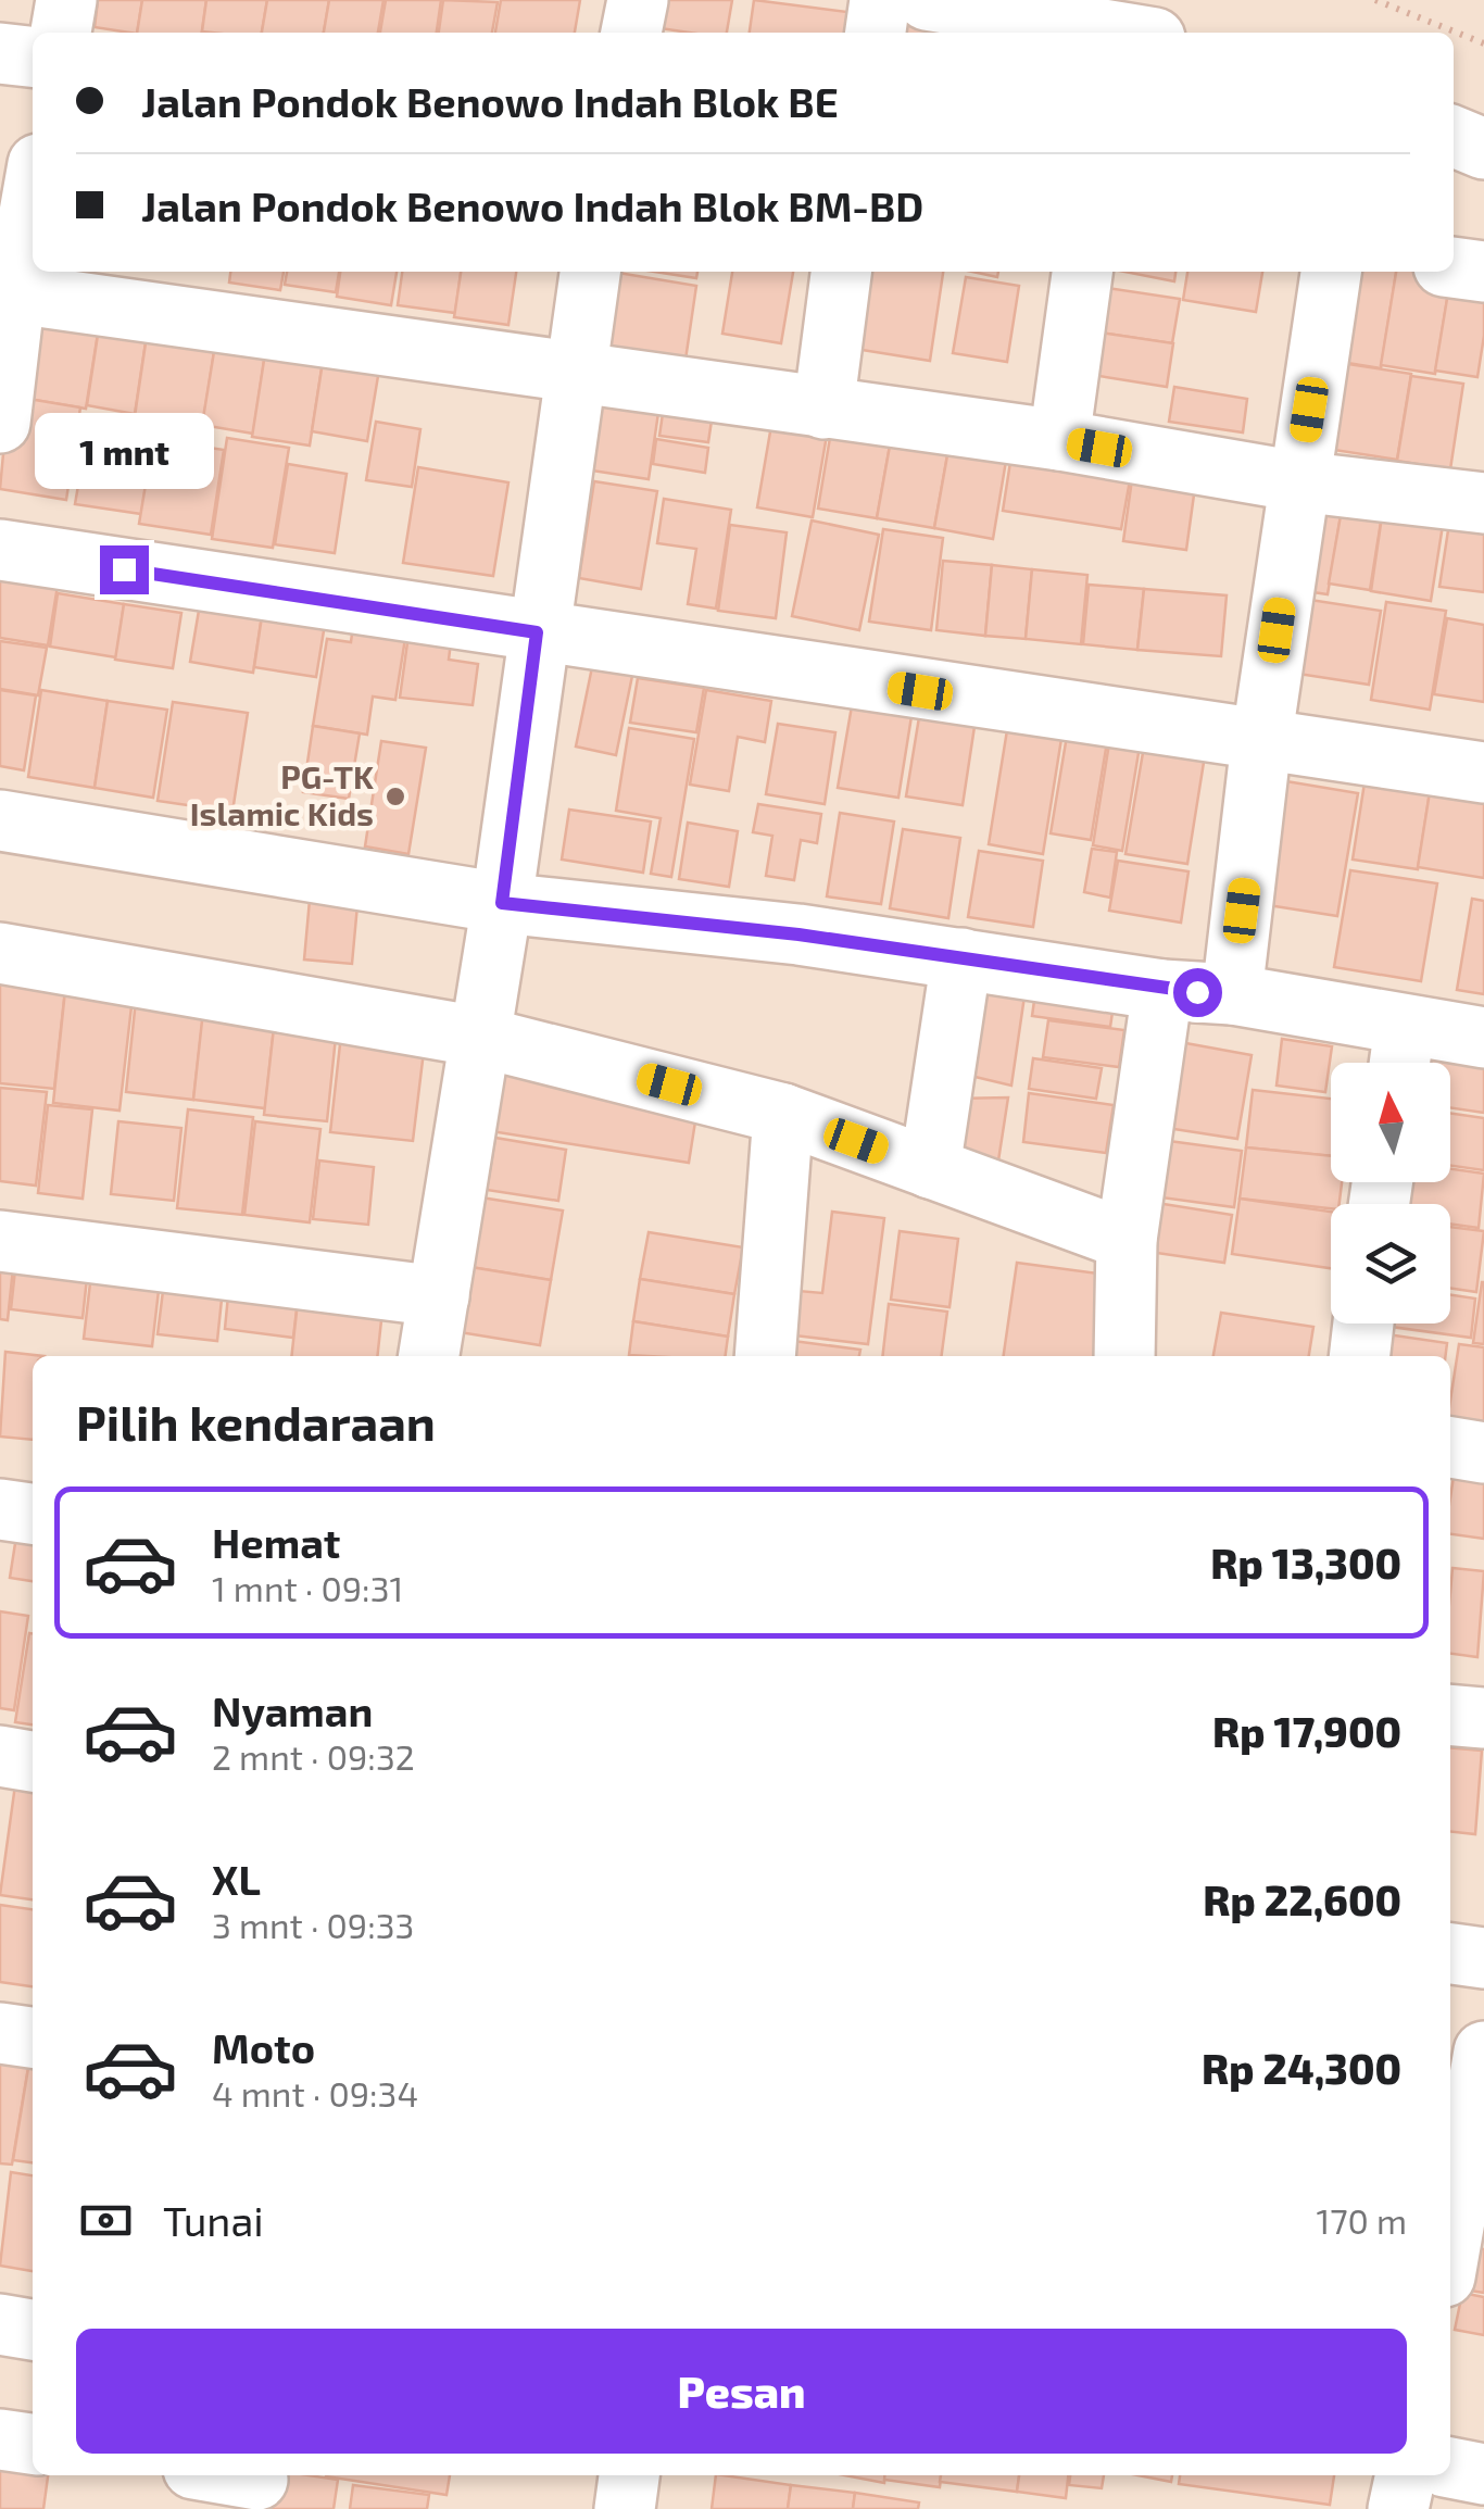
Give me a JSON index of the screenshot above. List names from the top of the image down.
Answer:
{
  "places": ["PG-TK Islamic Kids"],
  "north": "top",
  "page": {
    "banner": ["Jalan Pondok Benowo Indah Blok BE", "Jalan Pondok Benowo Indah Blok BM-BD"],
    "bubble": "1 mnt",
    "heading": "Pilih kendaraan",
    "list": [
      {
        "name": "Hemat",
        "note": "1 mnt · 09:31",
        "value": "Rp 13,300"
      },
      {
        "name": "Nyaman",
        "note": "2 mnt · 09:32",
        "value": "Rp 17,900"
      },
      {
        "name": "XL",
        "note": "3 mnt · 09:33",
        "value": "Rp 22,600"
      },
      {
        "name": "Moto",
        "note": "4 mnt · 09:34",
        "value": "Rp 24,300"
      }
    ],
    "pay": ["Tunai", "170 m"],
    "buttons": "Pesan"
  }
}
